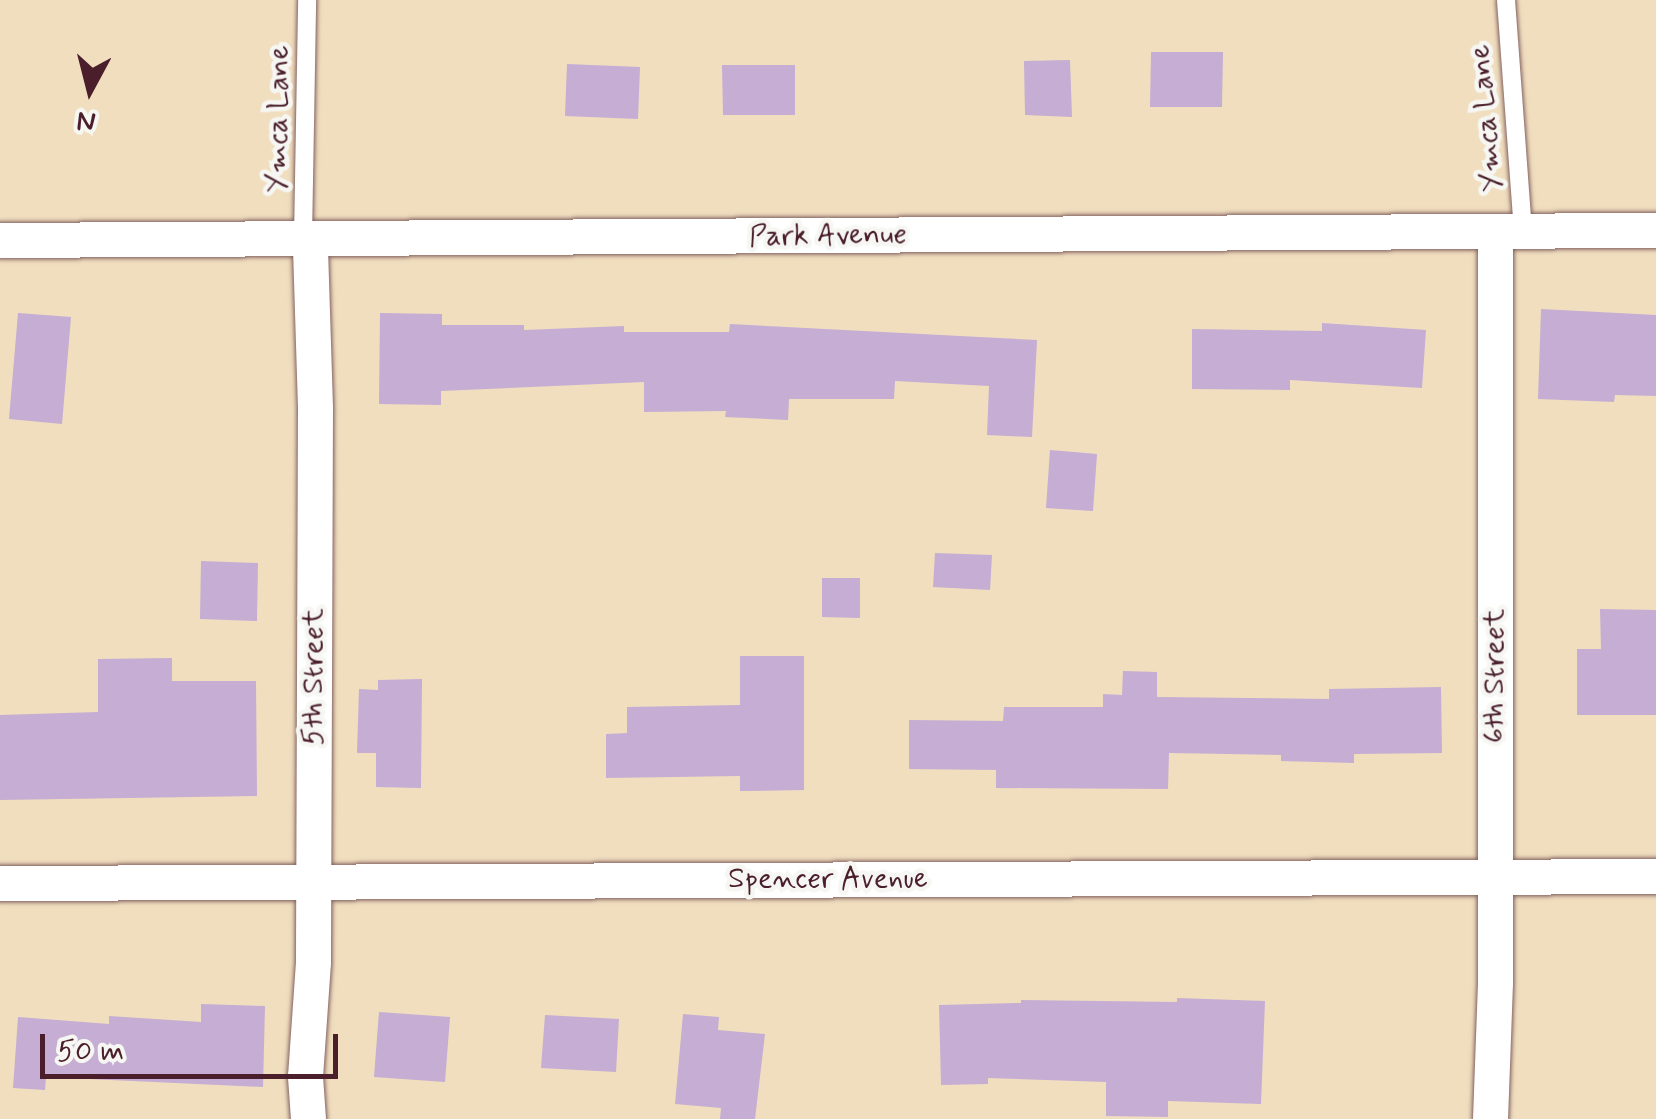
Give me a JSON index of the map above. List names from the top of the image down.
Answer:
{
  "streets": {
    "street": [
      "Park Avenue",
      "6th Street",
      "5th Street",
      "Spencer Avenue"
    ],
    "lane": ["Ymca Lane"]
  },
  "crossings": [
    ["Ymca Lane", "Park Avenue"],
    ["Ymca Lane", "6th Street"],
    ["Ymca Lane", "5th Street"],
    ["Park Avenue", "6th Street"],
    ["Park Avenue", "5th Street"],
    ["6th Street", "Spencer Avenue"],
    ["5th Street", "Spencer Avenue"]
  ],
  "scale_bar": "50 m",
  "north": "bottom"
}
